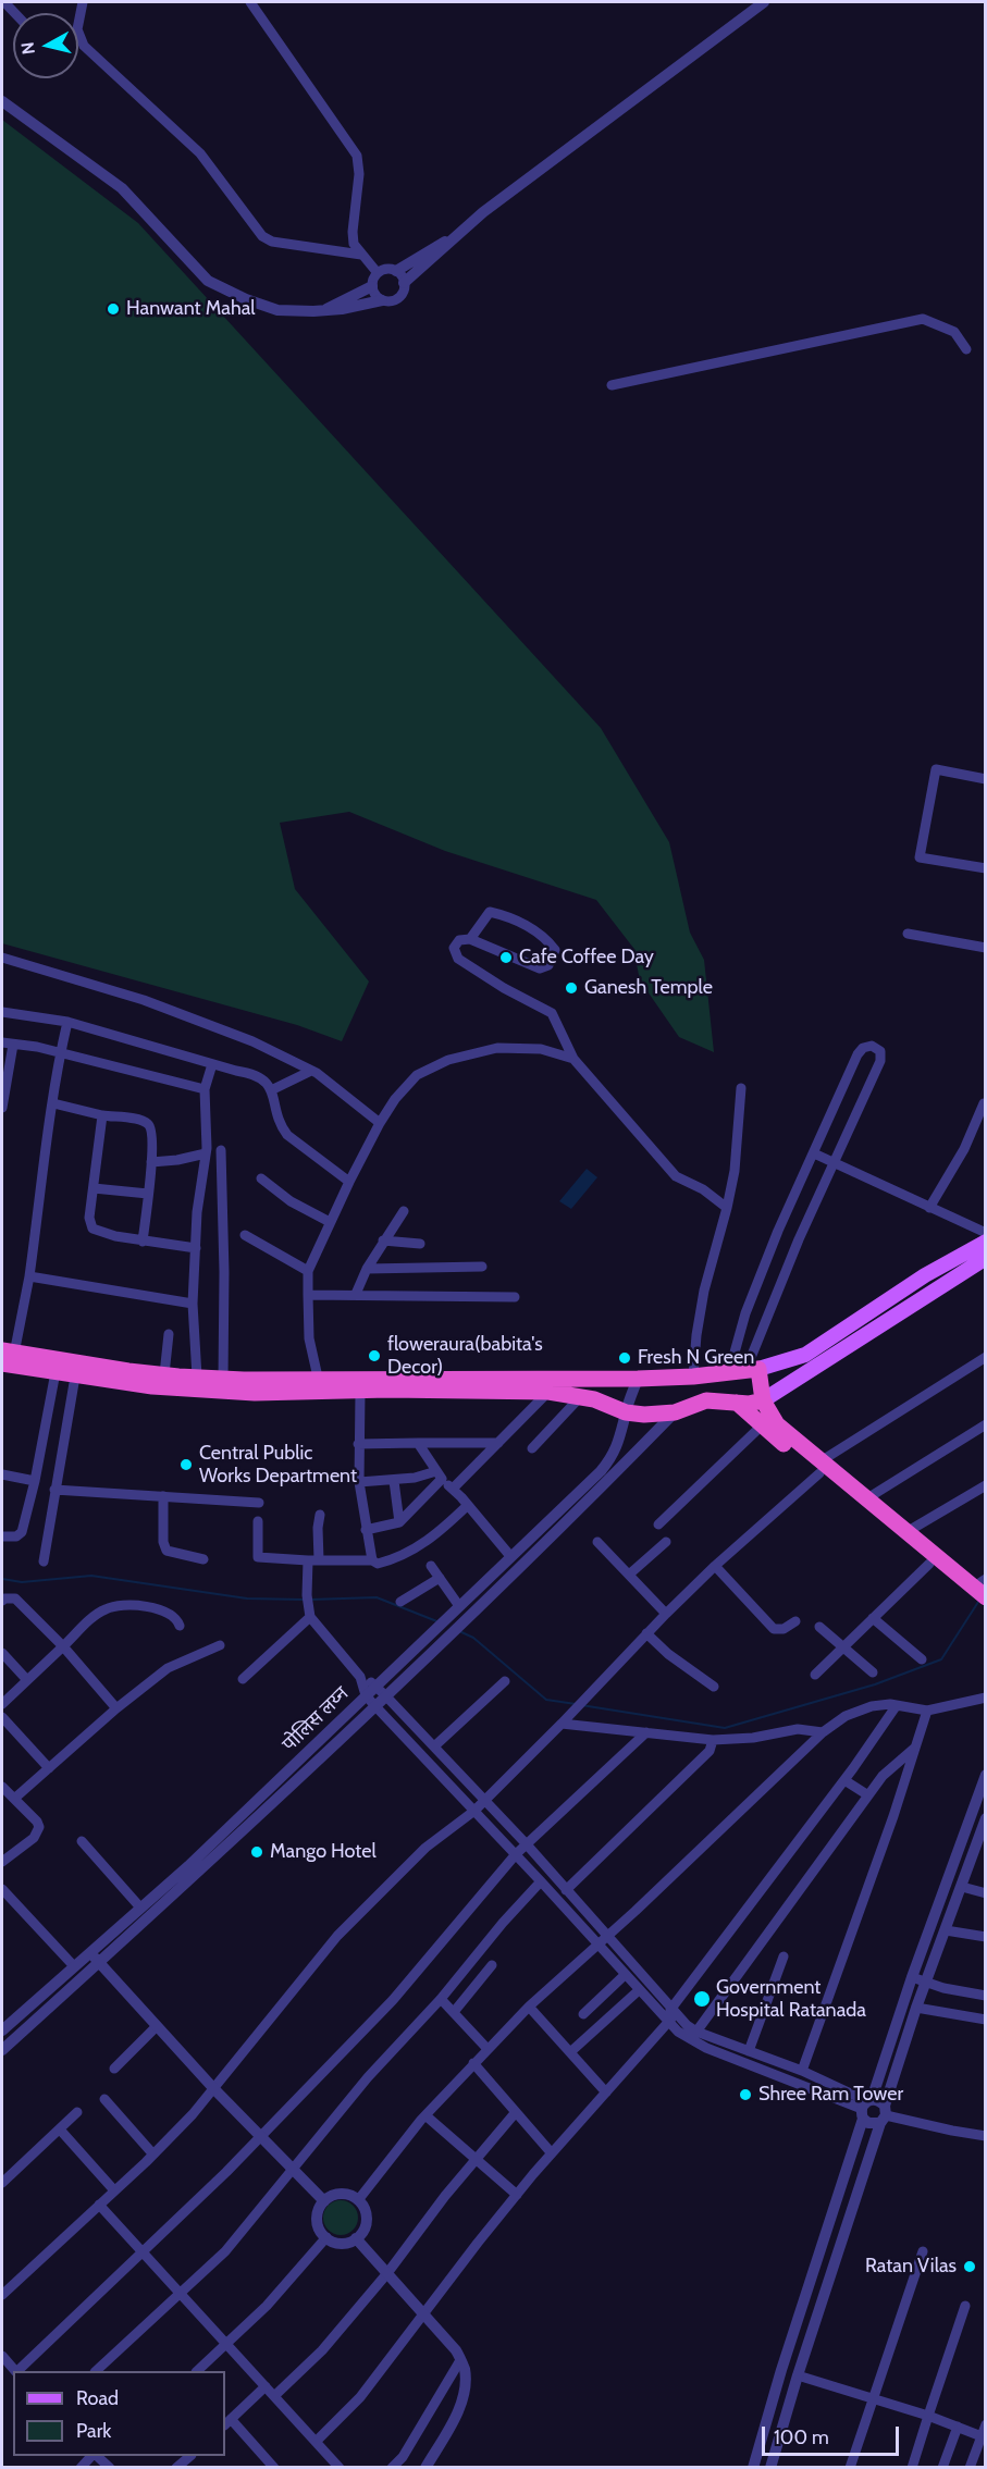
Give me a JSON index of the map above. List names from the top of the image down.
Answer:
{
  "streets": {
    "street": ["पोलिस लय्न"]
  },
  "places": [
    "Hanwant Mahal",
    "Cafe Coffee Day",
    "Ganesh Temple",
    "floweraura(babita's Decor)",
    "Fresh N Green",
    "Central Public Works Department",
    "Mango Hotel",
    "Government Hospital Ratanada",
    "Shree Ram Tower",
    "Ratan Vilas"
  ],
  "legend": ["Road", "Park"],
  "scale_bar": "100 m",
  "north": "left"
}
